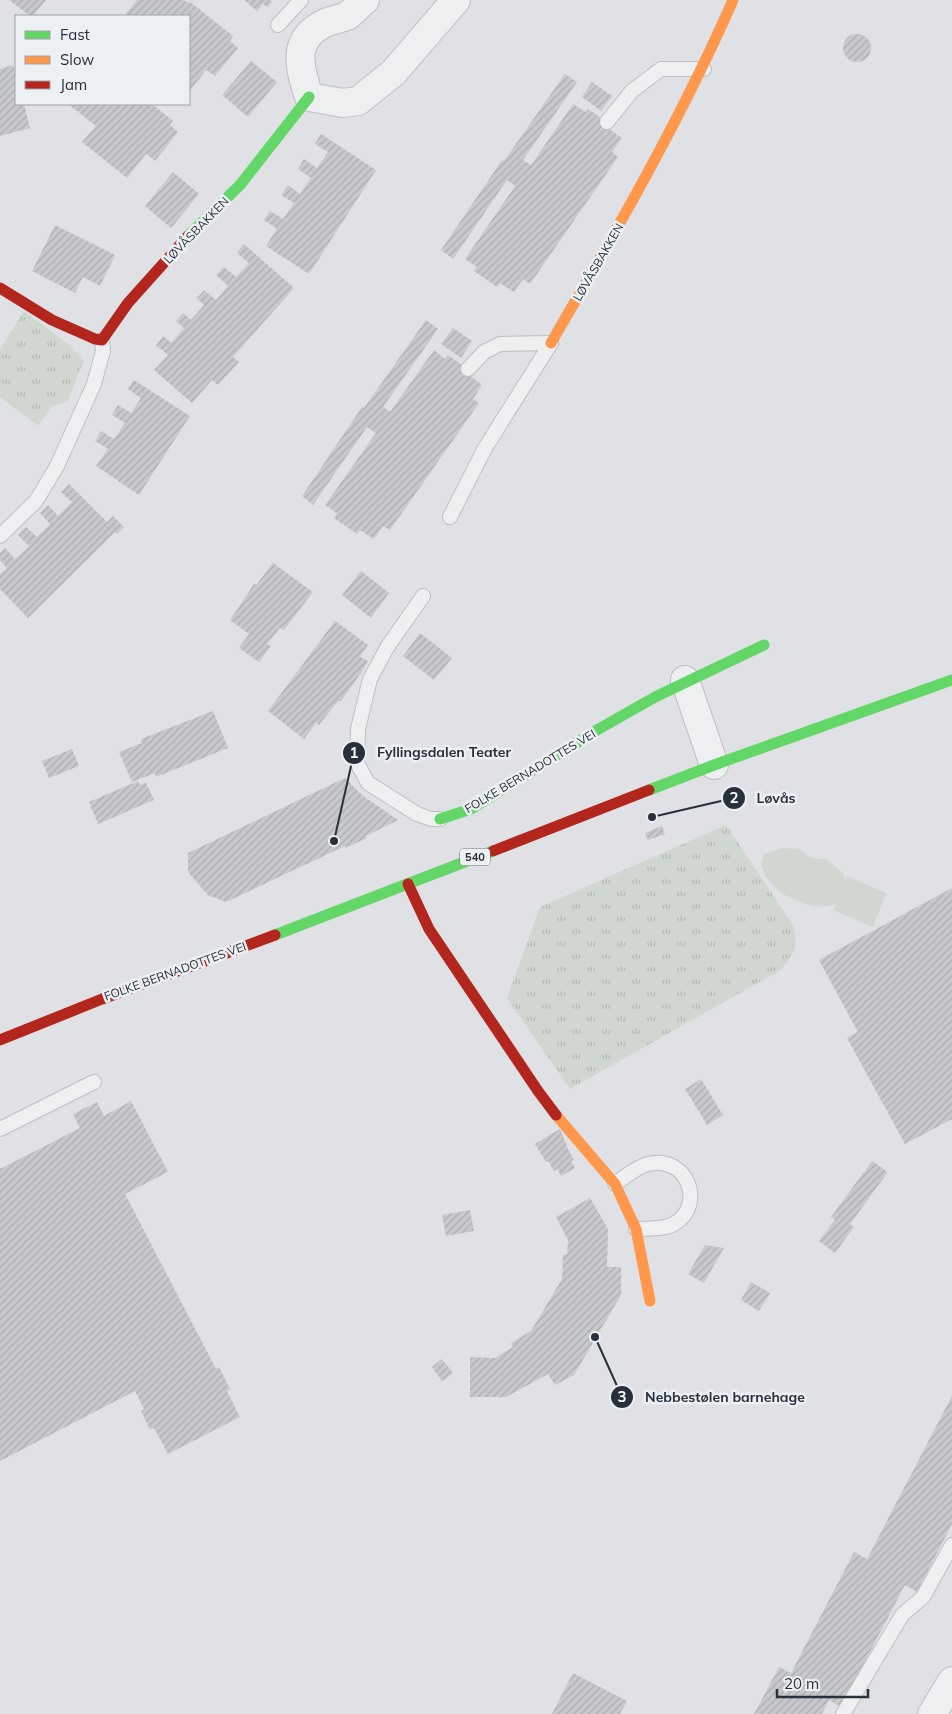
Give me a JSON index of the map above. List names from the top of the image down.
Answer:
{
  "streets": {
    "street": ["LØVÅSBAKKEN", "FOLKE BERNADOTTES VEI", "540"]
  },
  "places": ["Løvås", "Fyllingsdalen Teater", "Nebbestølen barnehage"],
  "legend": ["Fast", "Slow", "Jam"],
  "scale_bar": "20 m"
}
